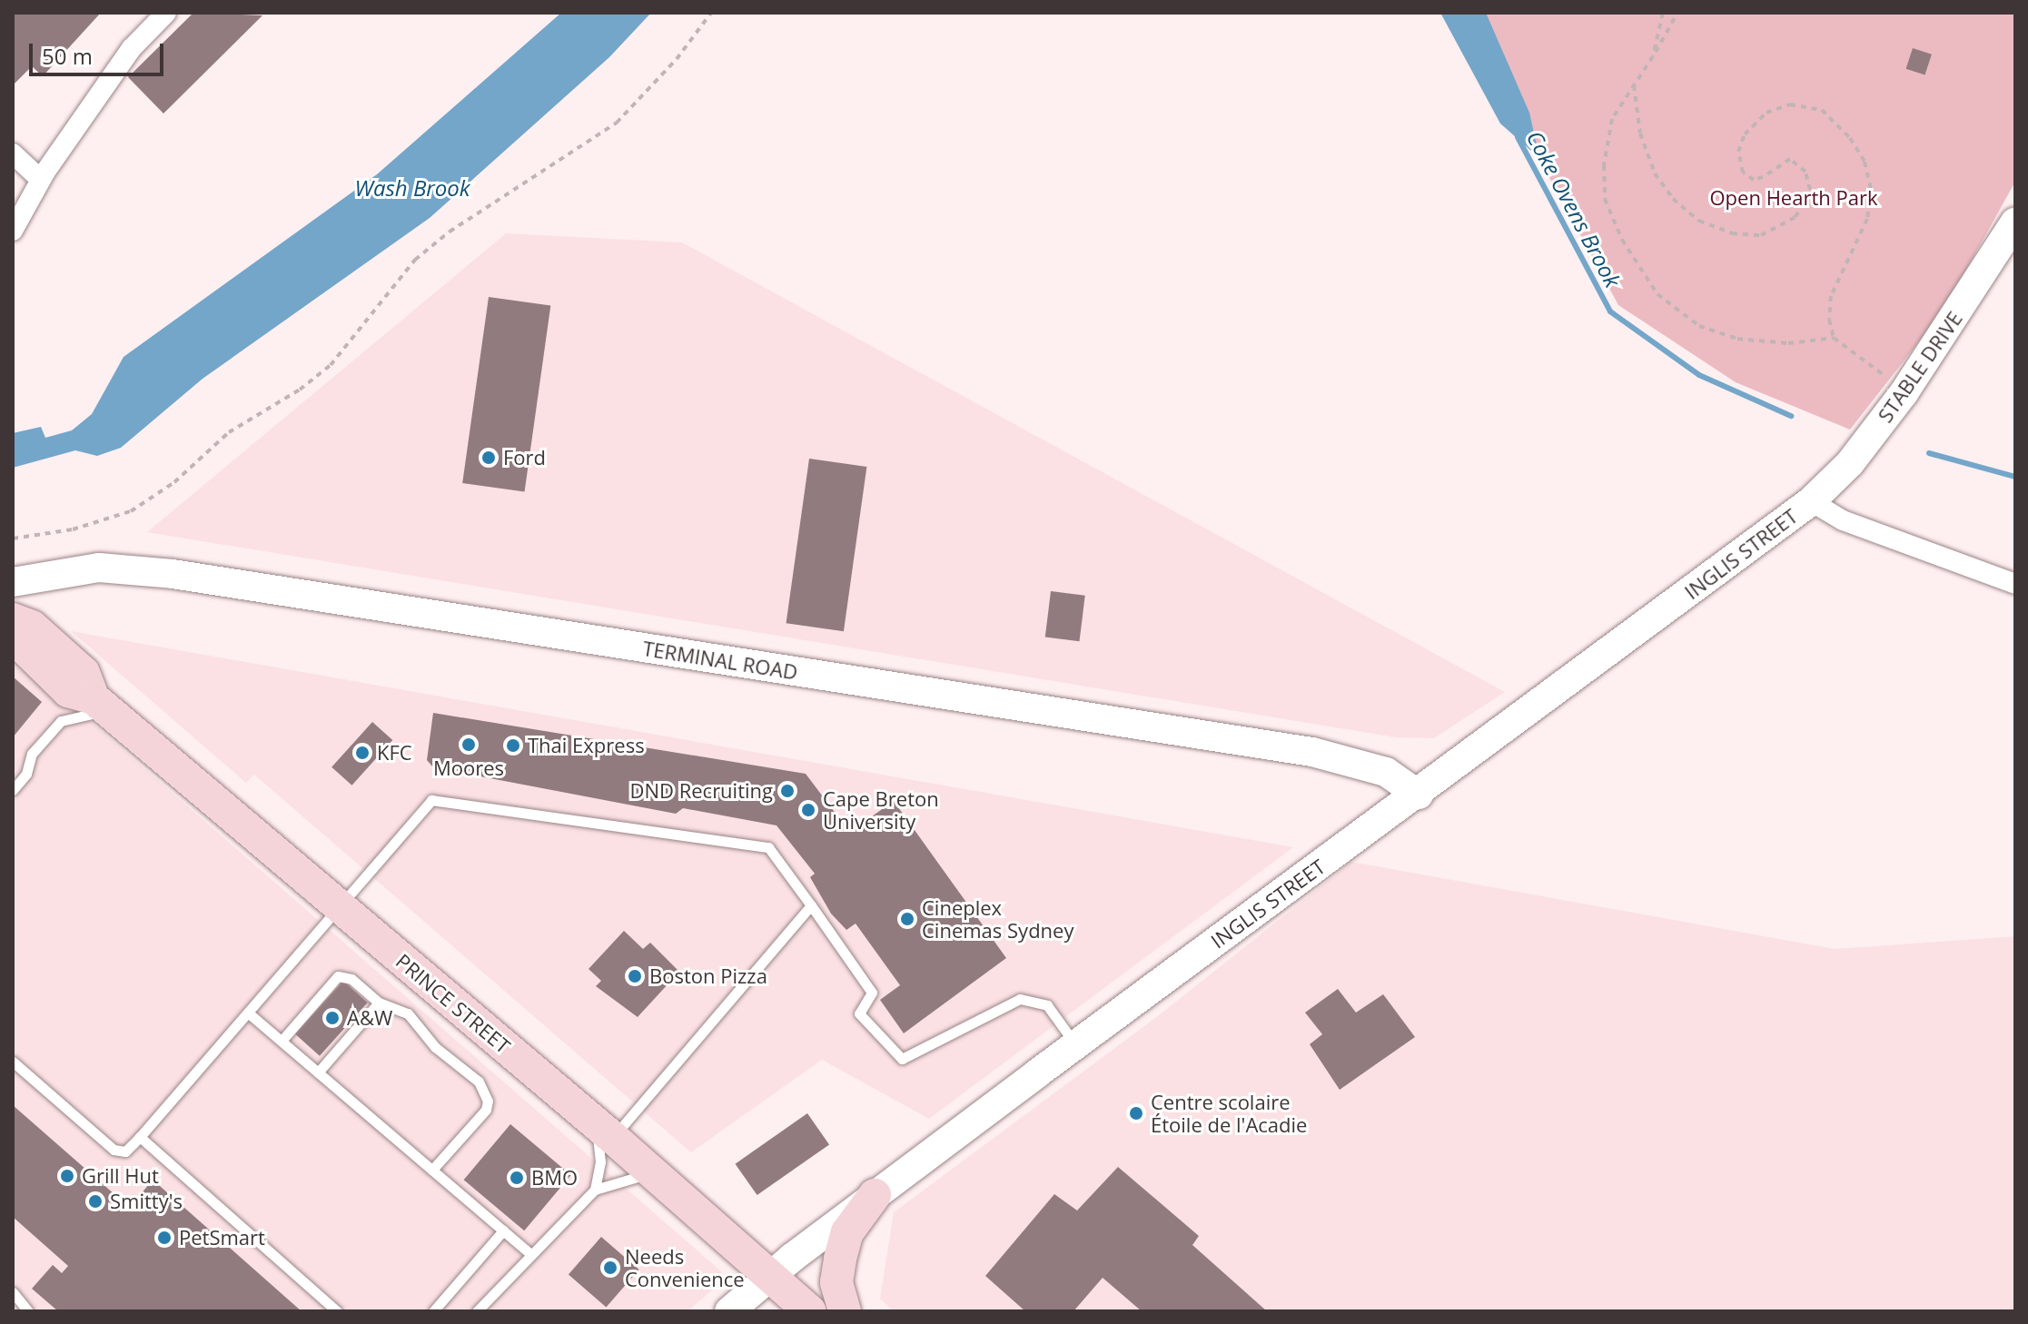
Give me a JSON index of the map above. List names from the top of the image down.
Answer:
{
  "streets": {
    "main road": ["PRINCE STREET"],
    "street": ["STABLE DRIVE", "INGLIS STREET", "TERMINAL ROAD"]
  },
  "crossings": [
    ["STABLE DRIVE", "INGLIS STREET"],
    ["INGLIS STREET", "TERMINAL ROAD"],
    ["INGLIS STREET", "PRINCE STREET"]
  ],
  "water": ["Wash Brook", "Coke Ovens Brook"],
  "parks": ["Open Hearth Park"],
  "places": [
    "Ford",
    "Moores",
    "Thai Express",
    "KFC",
    "DND Recruiting",
    "Cape Breton University",
    "Cineplex Cinemas Sydney",
    "Boston Pizza",
    "A&W",
    "Centre scolaire Étoile de l'Acadie",
    "Grill Hut",
    "BMO",
    "Smitty's",
    "PetSmart",
    "Needs Convenience"
  ],
  "scale_bar": "50 m"
}
